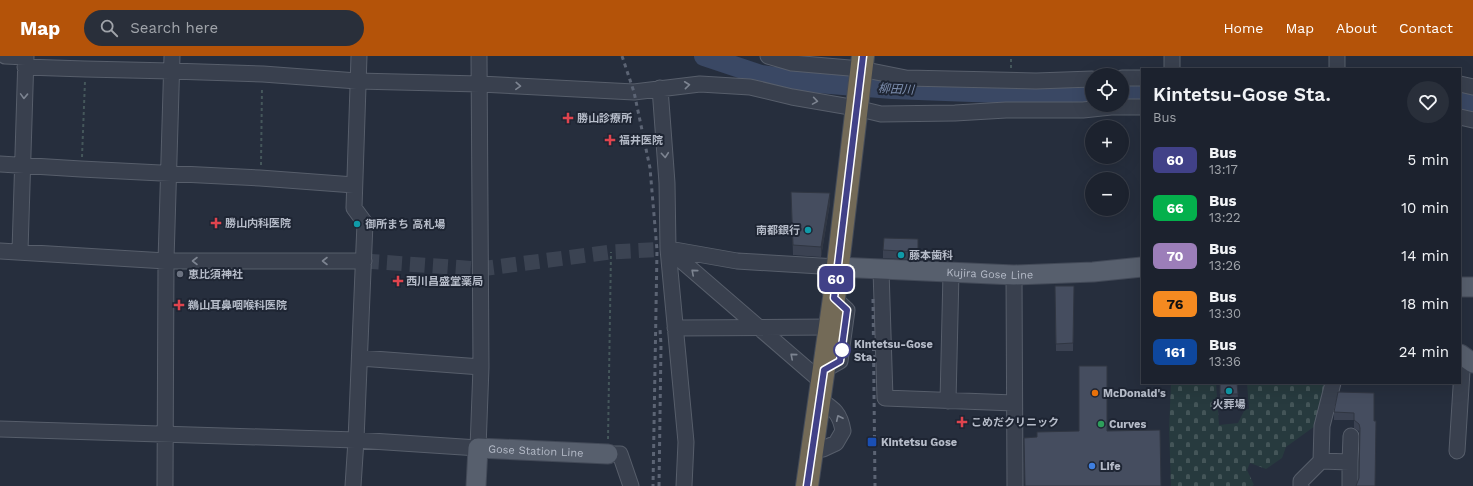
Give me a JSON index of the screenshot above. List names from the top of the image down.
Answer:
{
  "streets": {
    "main road": ["Kujira Gose Line", "Gose Station Line"]
  },
  "water": ["柳田川"],
  "places": {
    "health": [
      "勝山診療所",
      "福井医院",
      "勝山内科医院",
      "西川昌盛堂薬局",
      "鵜山耳鼻咽喉科医院",
      "こめだクリニック"
    ],
    "other": [
      "御所まち 高札場",
      "南都銀行",
      "藤本歯科",
      "恵比須神社",
      "Kintetsu-Gose Sta.",
      "火葬場",
      "McDonald's",
      "Curves",
      "Life"
    ],
    "transit": ["Kintetsu Gose"]
  },
  "lines": ["bus line 60"],
  "page": {
    "header": "Map",
    "search": "Search here",
    "nav": [
      "Home",
      "Map",
      "About",
      "Contact"
    ],
    "on_map": "60",
    "map_buttons": ["+", "−"],
    "heading": ["Kintetsu-Gose Sta.", "Bus"],
    "list": [
      {
        "mark": "60",
        "name": "Bus",
        "note": "13:17",
        "value": "5 min"
      },
      {
        "mark": "66",
        "name": "Bus",
        "note": "13:22",
        "value": "10 min"
      },
      {
        "mark": "70",
        "name": "Bus",
        "note": "13:26",
        "value": "14 min"
      },
      {
        "mark": "76",
        "name": "Bus",
        "note": "13:30",
        "value": "18 min"
      },
      {
        "mark": "161",
        "name": "Bus",
        "note": "13:36",
        "value": "24 min"
      }
    ]
  }
}
